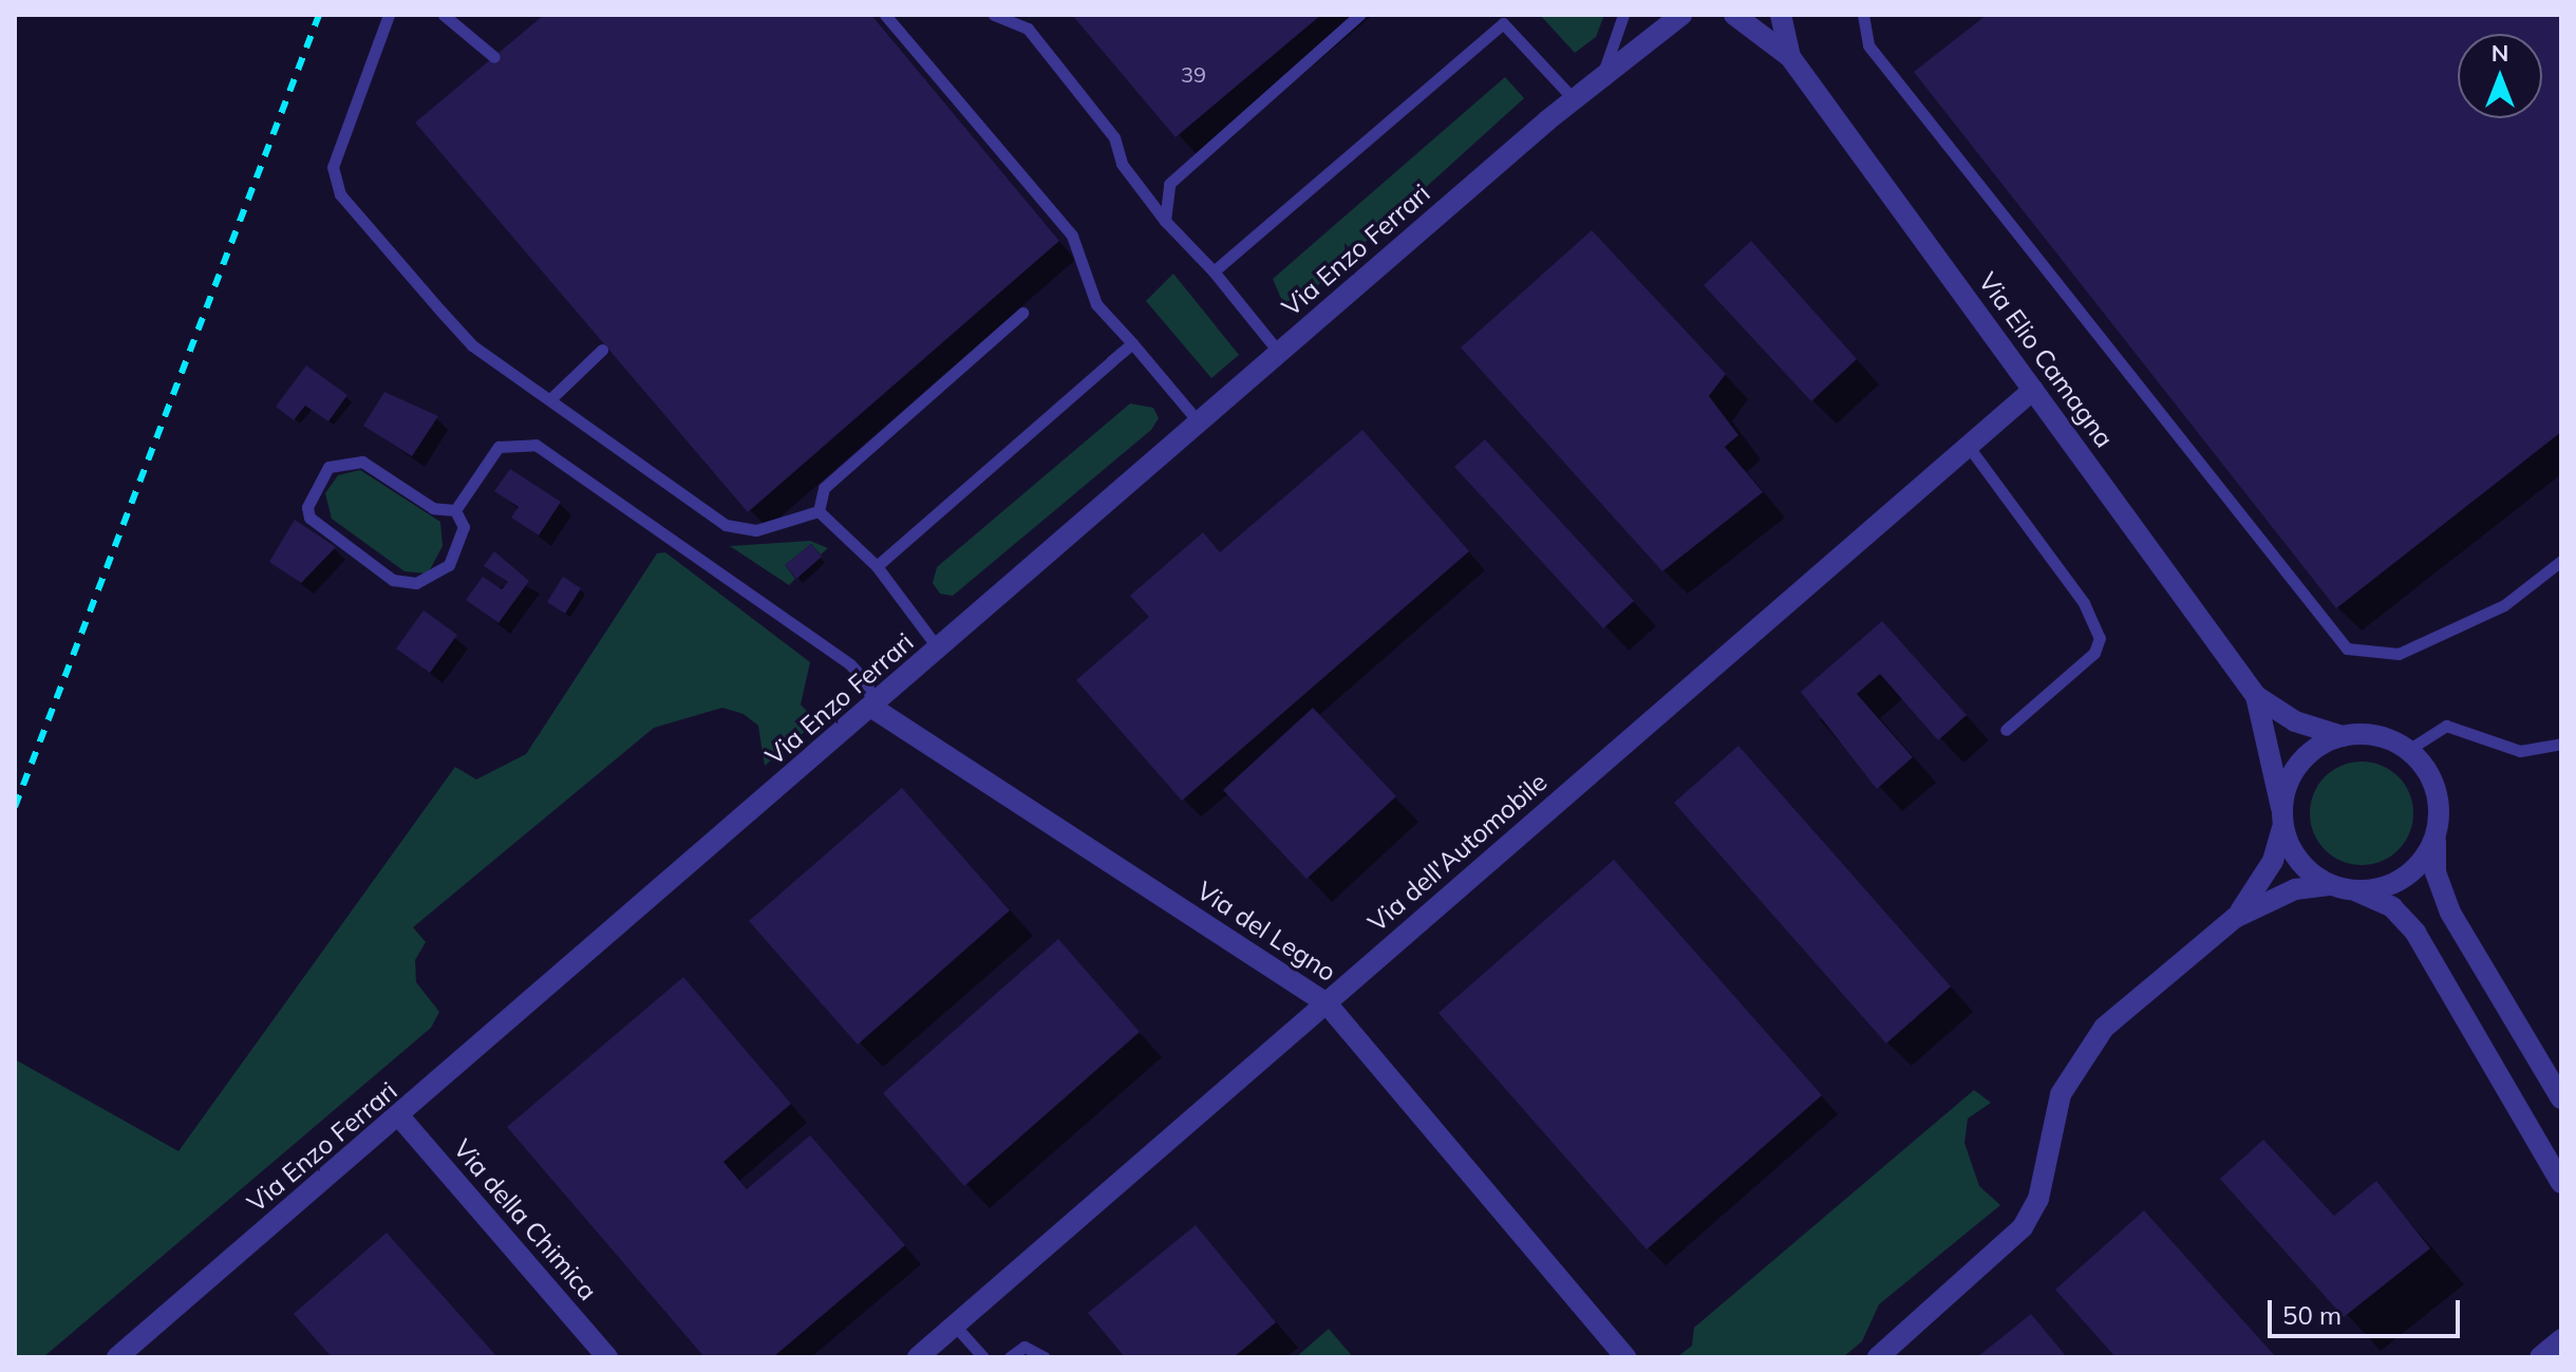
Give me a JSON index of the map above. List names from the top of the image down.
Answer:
{
  "streets": {
    "street": [
      "Via Enzo Ferrari",
      "Via Elio Camagna",
      "Via dell'Automobile",
      "Via del Legno",
      "Via della Chimica"
    ]
  },
  "crossings": [
    ["Via Enzo Ferrari", "Via del Legno"],
    ["Via Enzo Ferrari", "Via della Chimica"],
    ["Via Elio Camagna", "Via dell'Automobile"],
    ["Via dell'Automobile", "Via del Legno"]
  ],
  "house_numbers": ["39"],
  "scale_bar": "50 m",
  "north": "top"
}
